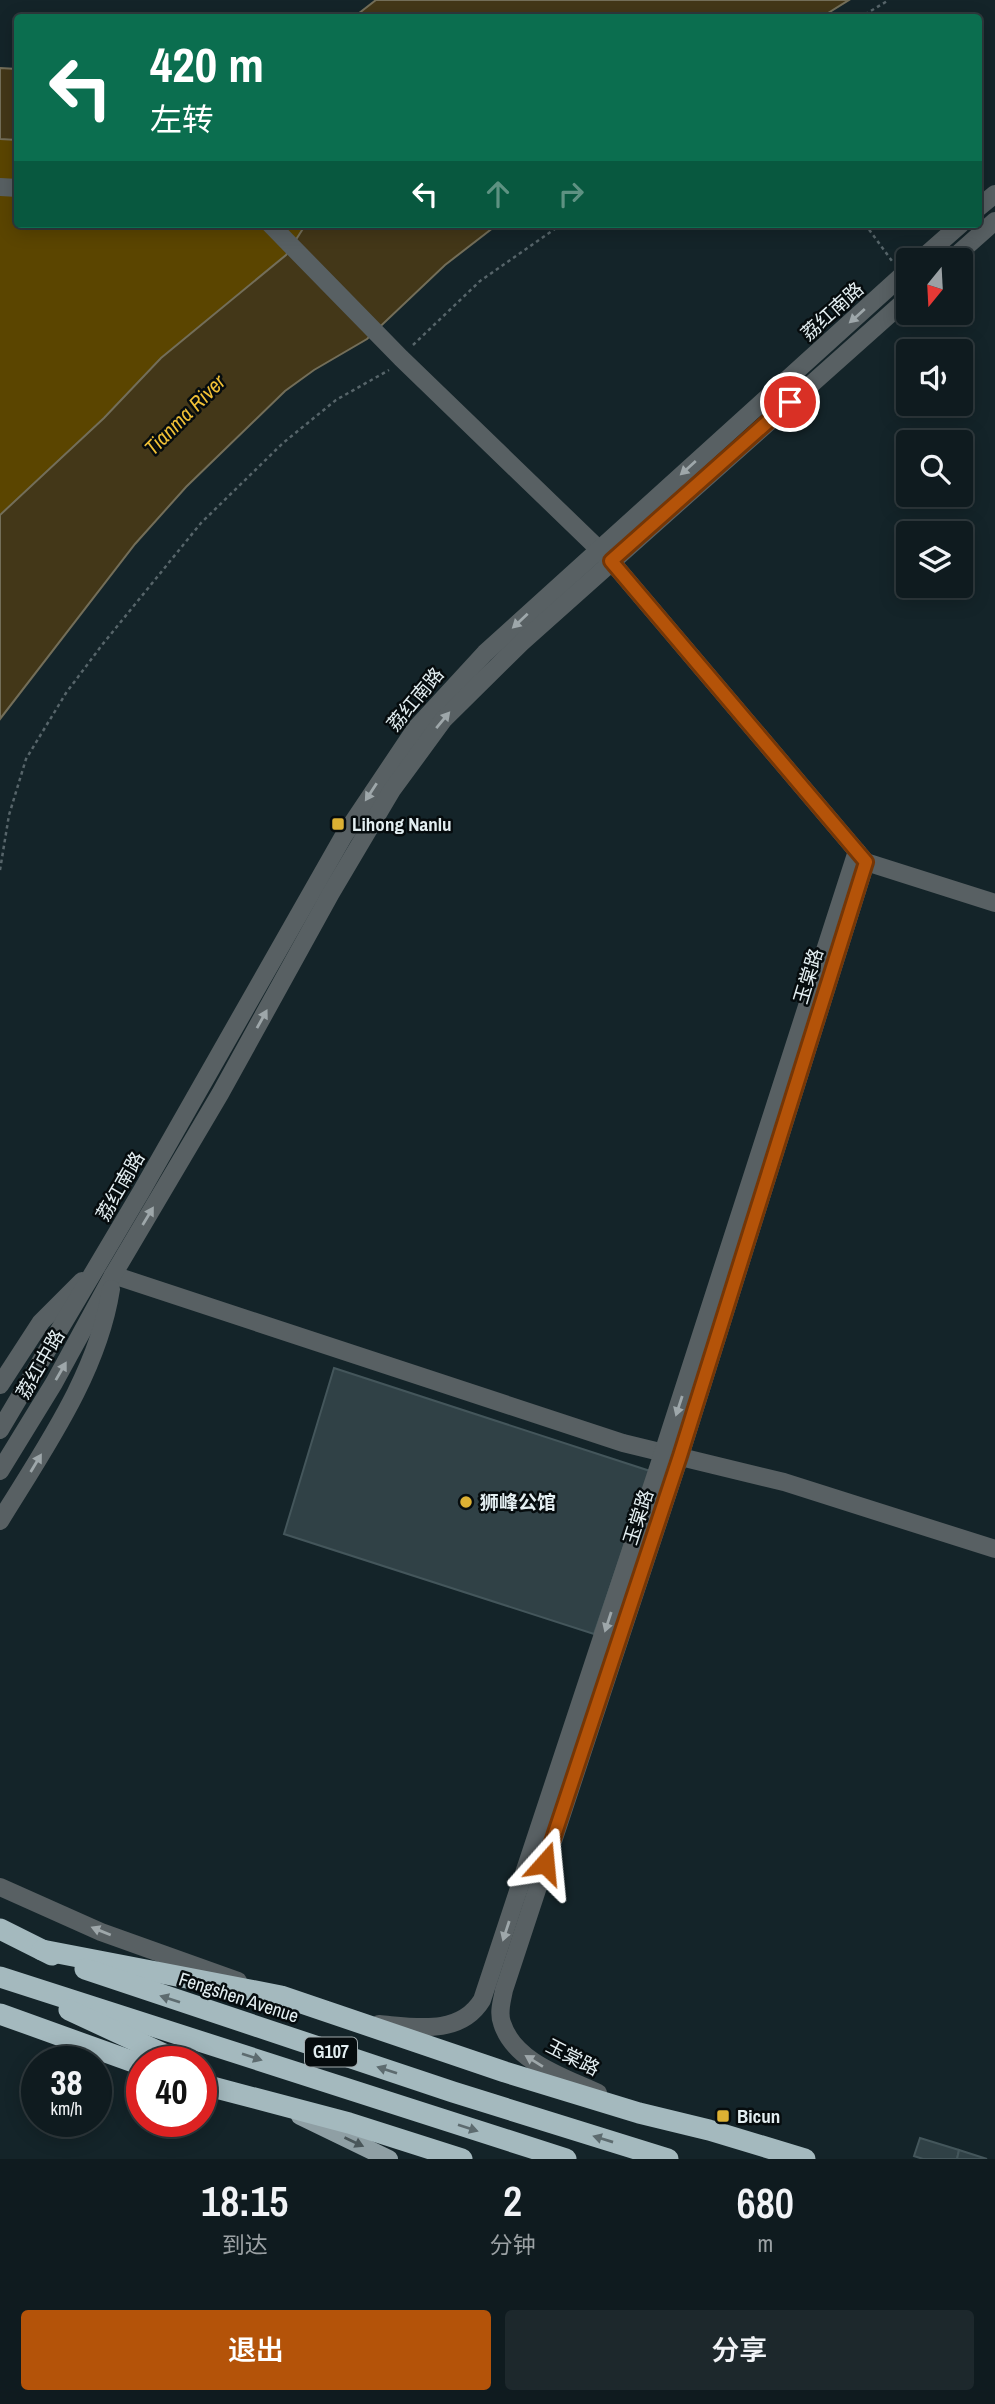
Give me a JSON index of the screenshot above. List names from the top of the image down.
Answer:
{
  "streets": {
    "highway": ["Fengshen Avenue", "G107"],
    "street": ["荔红南路", "玉棠路", "荔红中路"]
  },
  "crossings": [
    ["荔红南路", "荔红中路"]
  ],
  "water": ["Tianma River"],
  "places": {
    "transit": ["Lihong Nanlu", "Bicun"],
    "other": ["狮峰公馆"]
  },
  "north": "bottom",
  "page": {
    "turn": ["420 m", "左转"],
    "speed": "38 km/h",
    "limit": "40",
    "eta": [
      "18:15",
      "到达",
      "2",
      "分钟",
      "680",
      "m"
    ],
    "buttons": ["退出", "分享"]
  }
}
